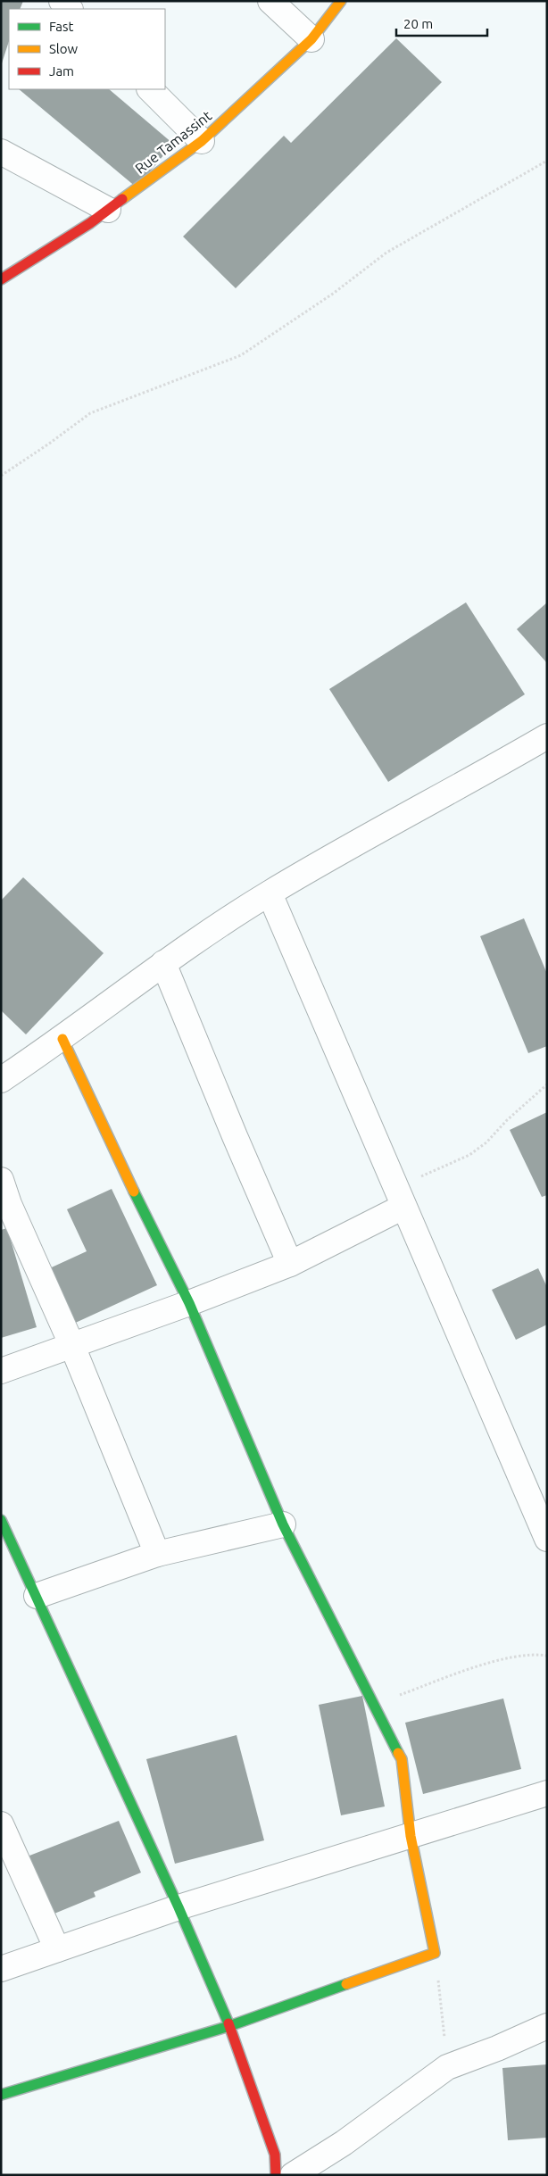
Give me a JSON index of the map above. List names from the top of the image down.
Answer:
{
  "streets": {
    "street": ["Rue Tamassint"]
  },
  "legend": ["Fast", "Slow", "Jam"],
  "scale_bar": "20 m"
}
